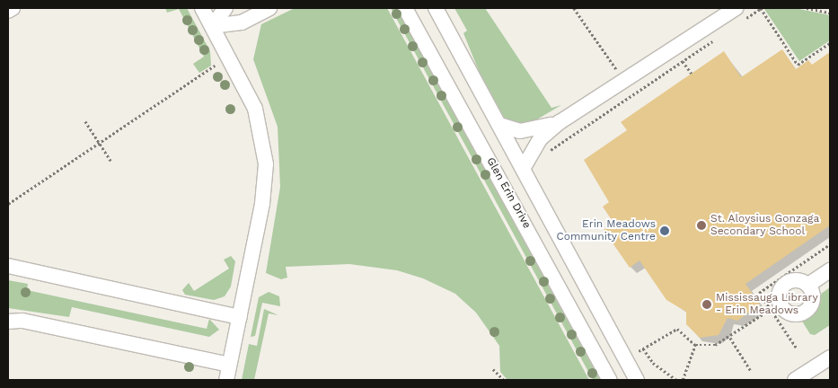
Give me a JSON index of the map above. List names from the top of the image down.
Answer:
{
  "streets": {
    "street": ["Glen Erin Drive"]
  },
  "places": ["St. Aloysius Gonzaga Secondary School", "Erin Meadows Community Centre", "Mississauga Library - Erin Meadows"]
}
